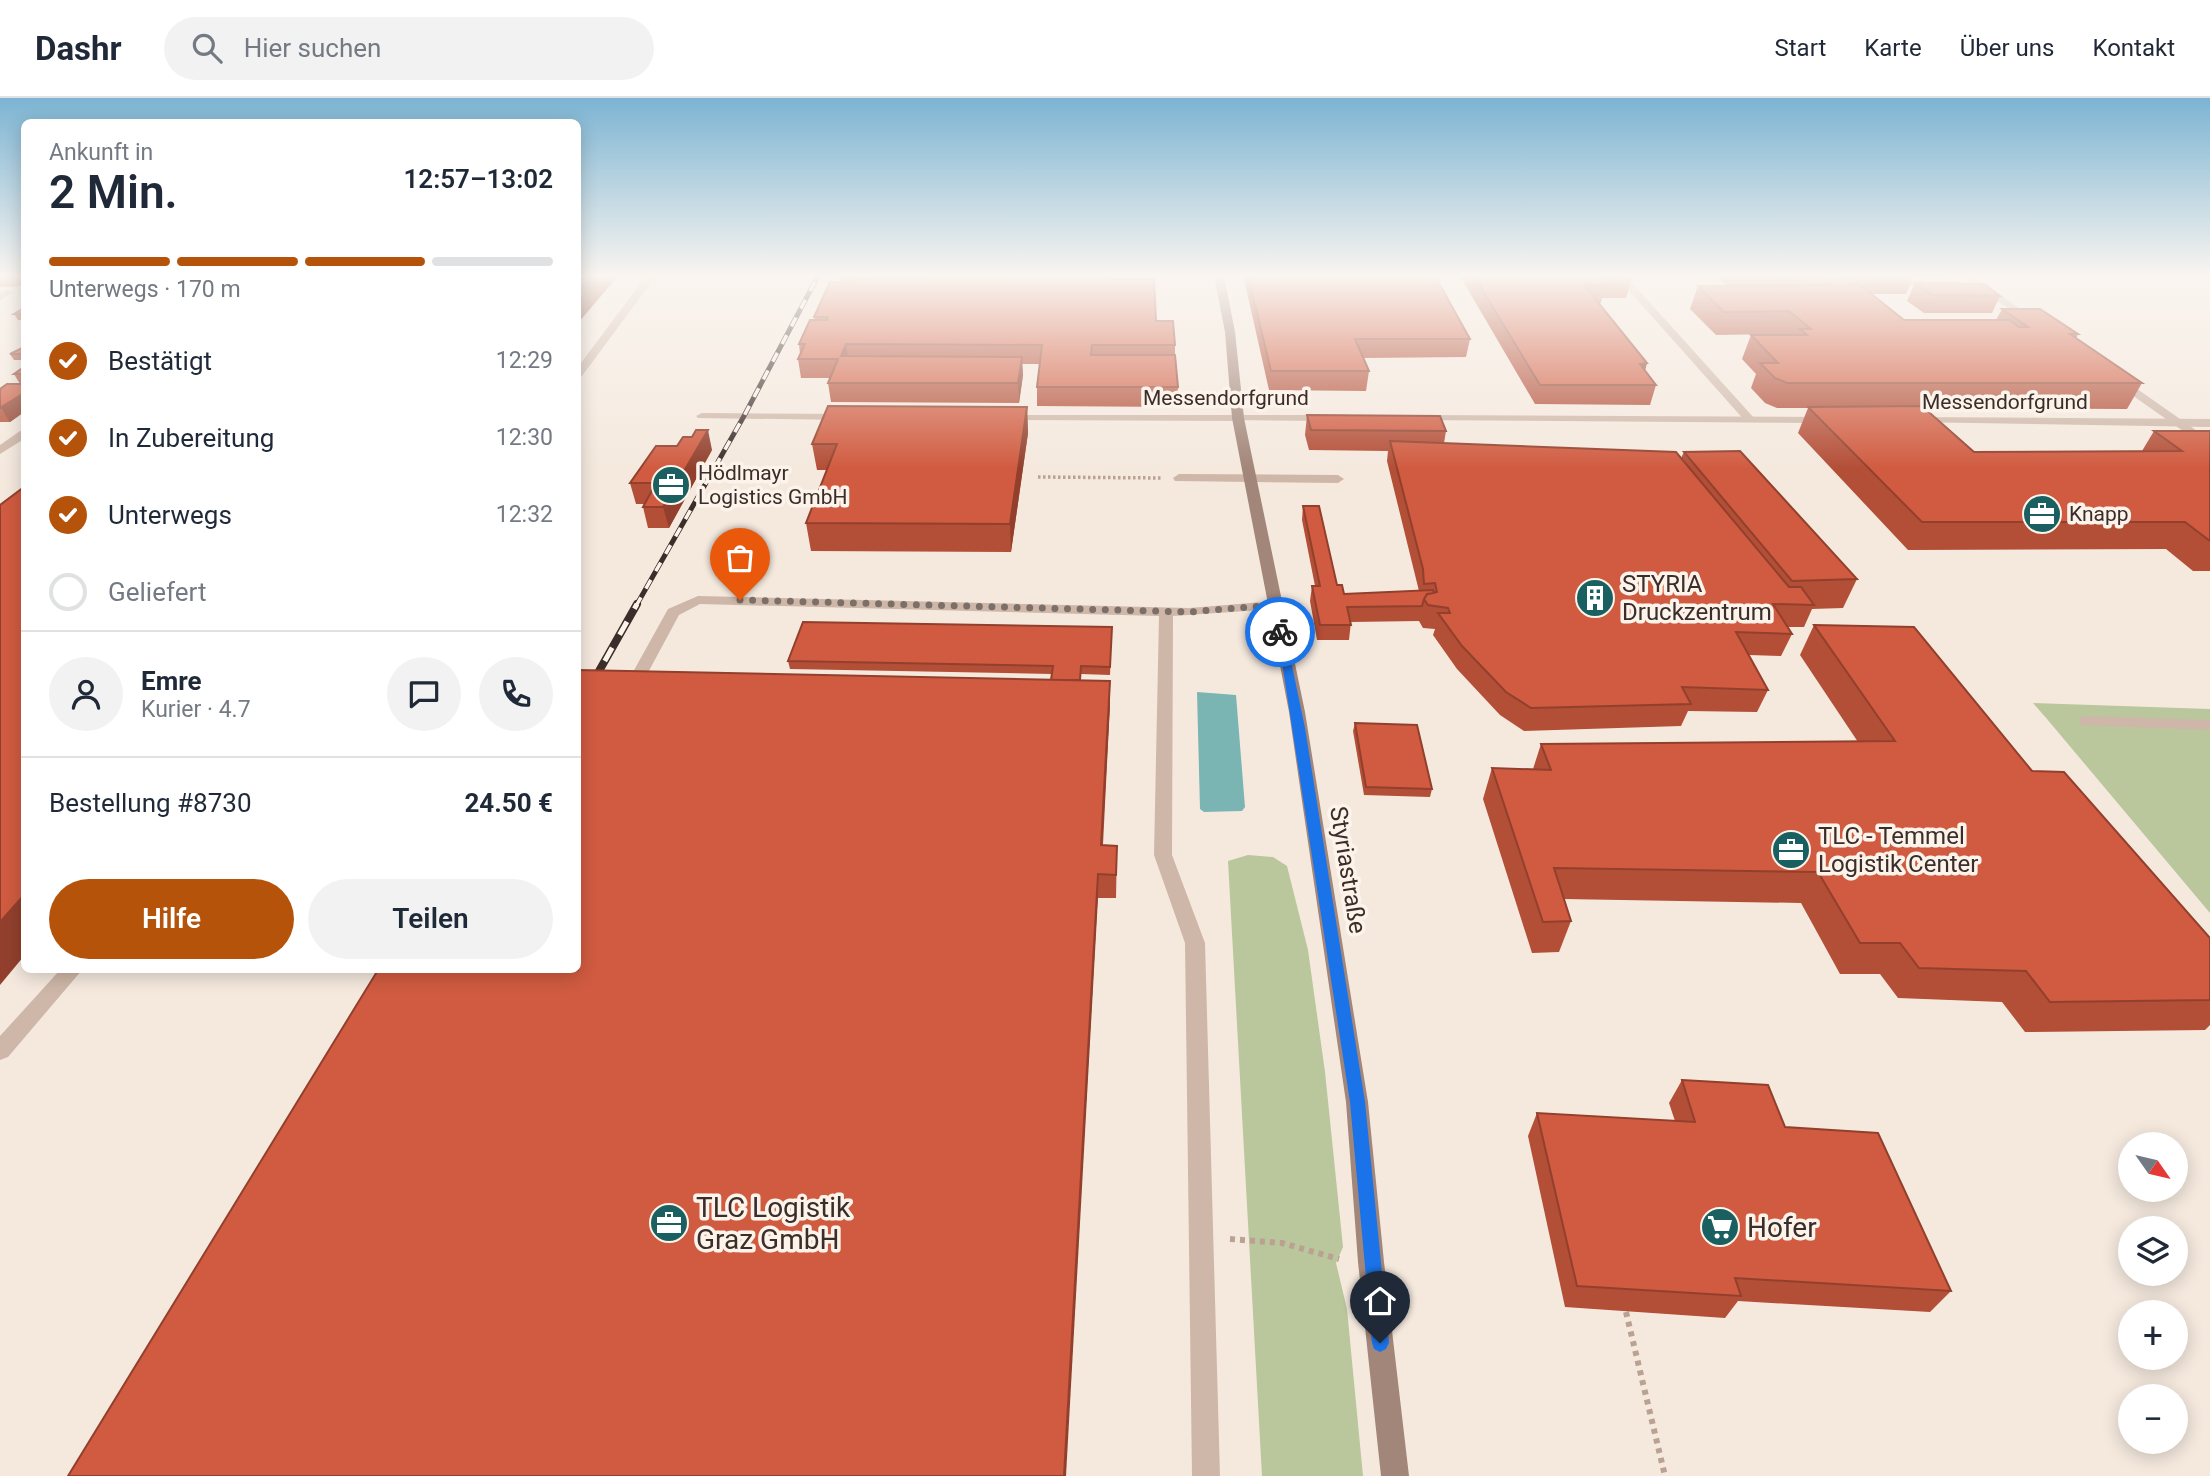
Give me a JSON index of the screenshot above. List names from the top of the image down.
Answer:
{
  "streets": {
    "street": ["Messendorfgrund", "Styriastraße"]
  },
  "crossings": [
    ["Messendorfgrund", "Styriastraße"]
  ],
  "places": {
    "office": [
      "Hödlmayr Logistics GmbH",
      "Knapp",
      "TLC - Temmel Logistik Center",
      "TLC Logistik Graz GmbH"
    ],
    "building": ["STYRIA Druckzentrum"],
    "supermarket": ["Hofer"]
  },
  "north": "bottom right",
  "page": {
    "header": "Dashr",
    "search": "Hier suchen",
    "nav": [
      "Start",
      "Karte",
      "Über uns",
      "Kontakt"
    ],
    "heading": ["2 Min.", "Ankunft in", "12:57–13:02"],
    "panel": [
      "Emre",
      "Kurier · 4.7",
      "Bestellung #8730",
      "24.50 €"
    ],
    "bar": "Unterwegs · 170 m",
    "list": [
      ["Bestätigt", "12:29"],
      ["In Zubereitung", "12:30"],
      ["Unterwegs", "12:32"],
      "Geliefert"
    ],
    "buttons": ["Hilfe", "Teilen"],
    "map_buttons": ["+", "−"]
  }
}
